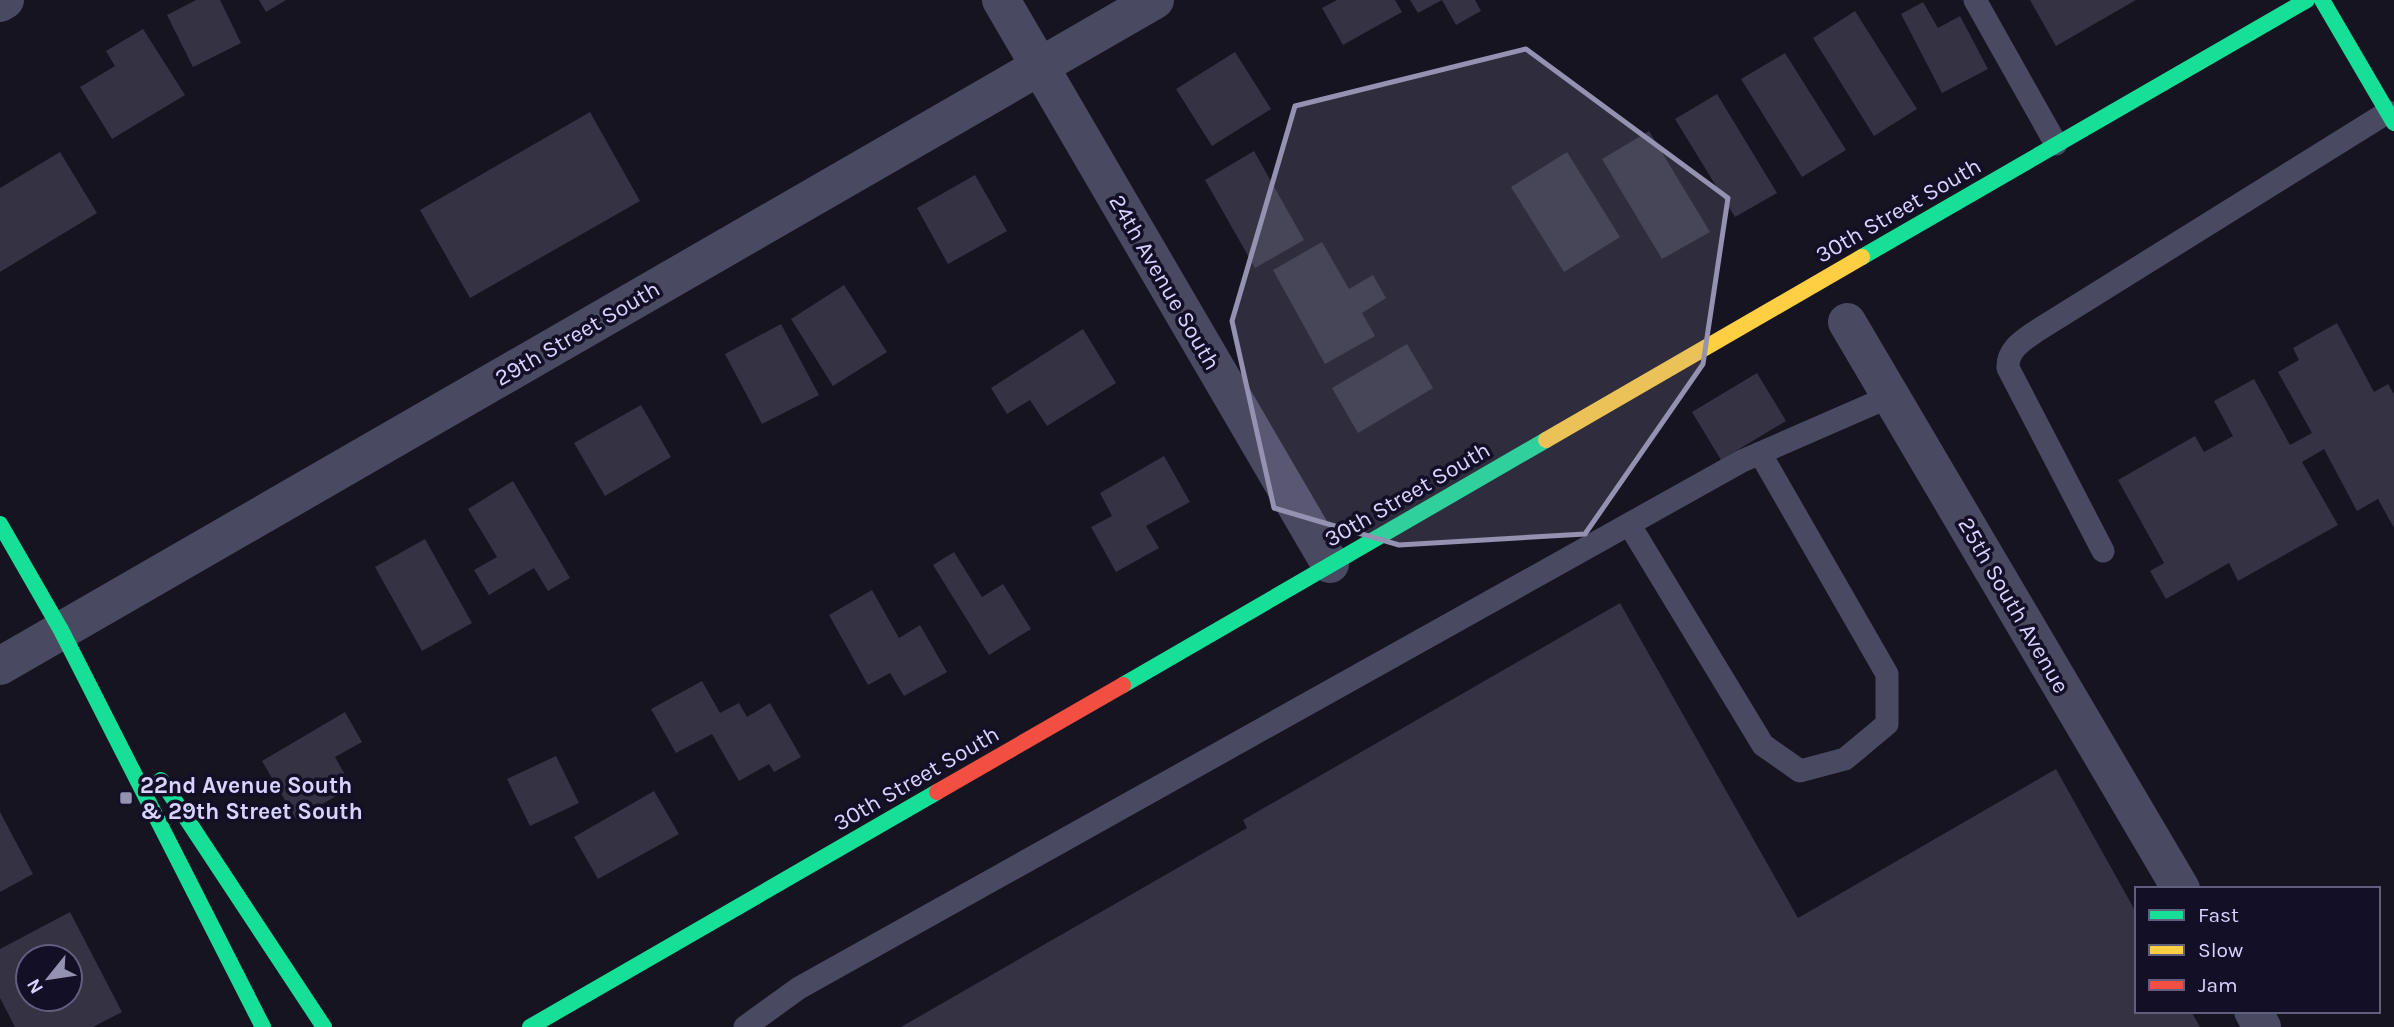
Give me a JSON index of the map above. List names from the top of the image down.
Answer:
{
  "streets": {
    "street": [
      "30th Street South",
      "24th Avenue South",
      "29th Street South",
      "25th South Avenue"
    ]
  },
  "crossings": [
    ["30th Street South", "24th Avenue South"],
    ["24th Avenue South", "29th Street South"]
  ],
  "places": {
    "transit": ["22nd Avenue South & 29th Street South"]
  },
  "legend": ["Fast", "Slow", "Jam"],
  "north": "bottom left"
}
